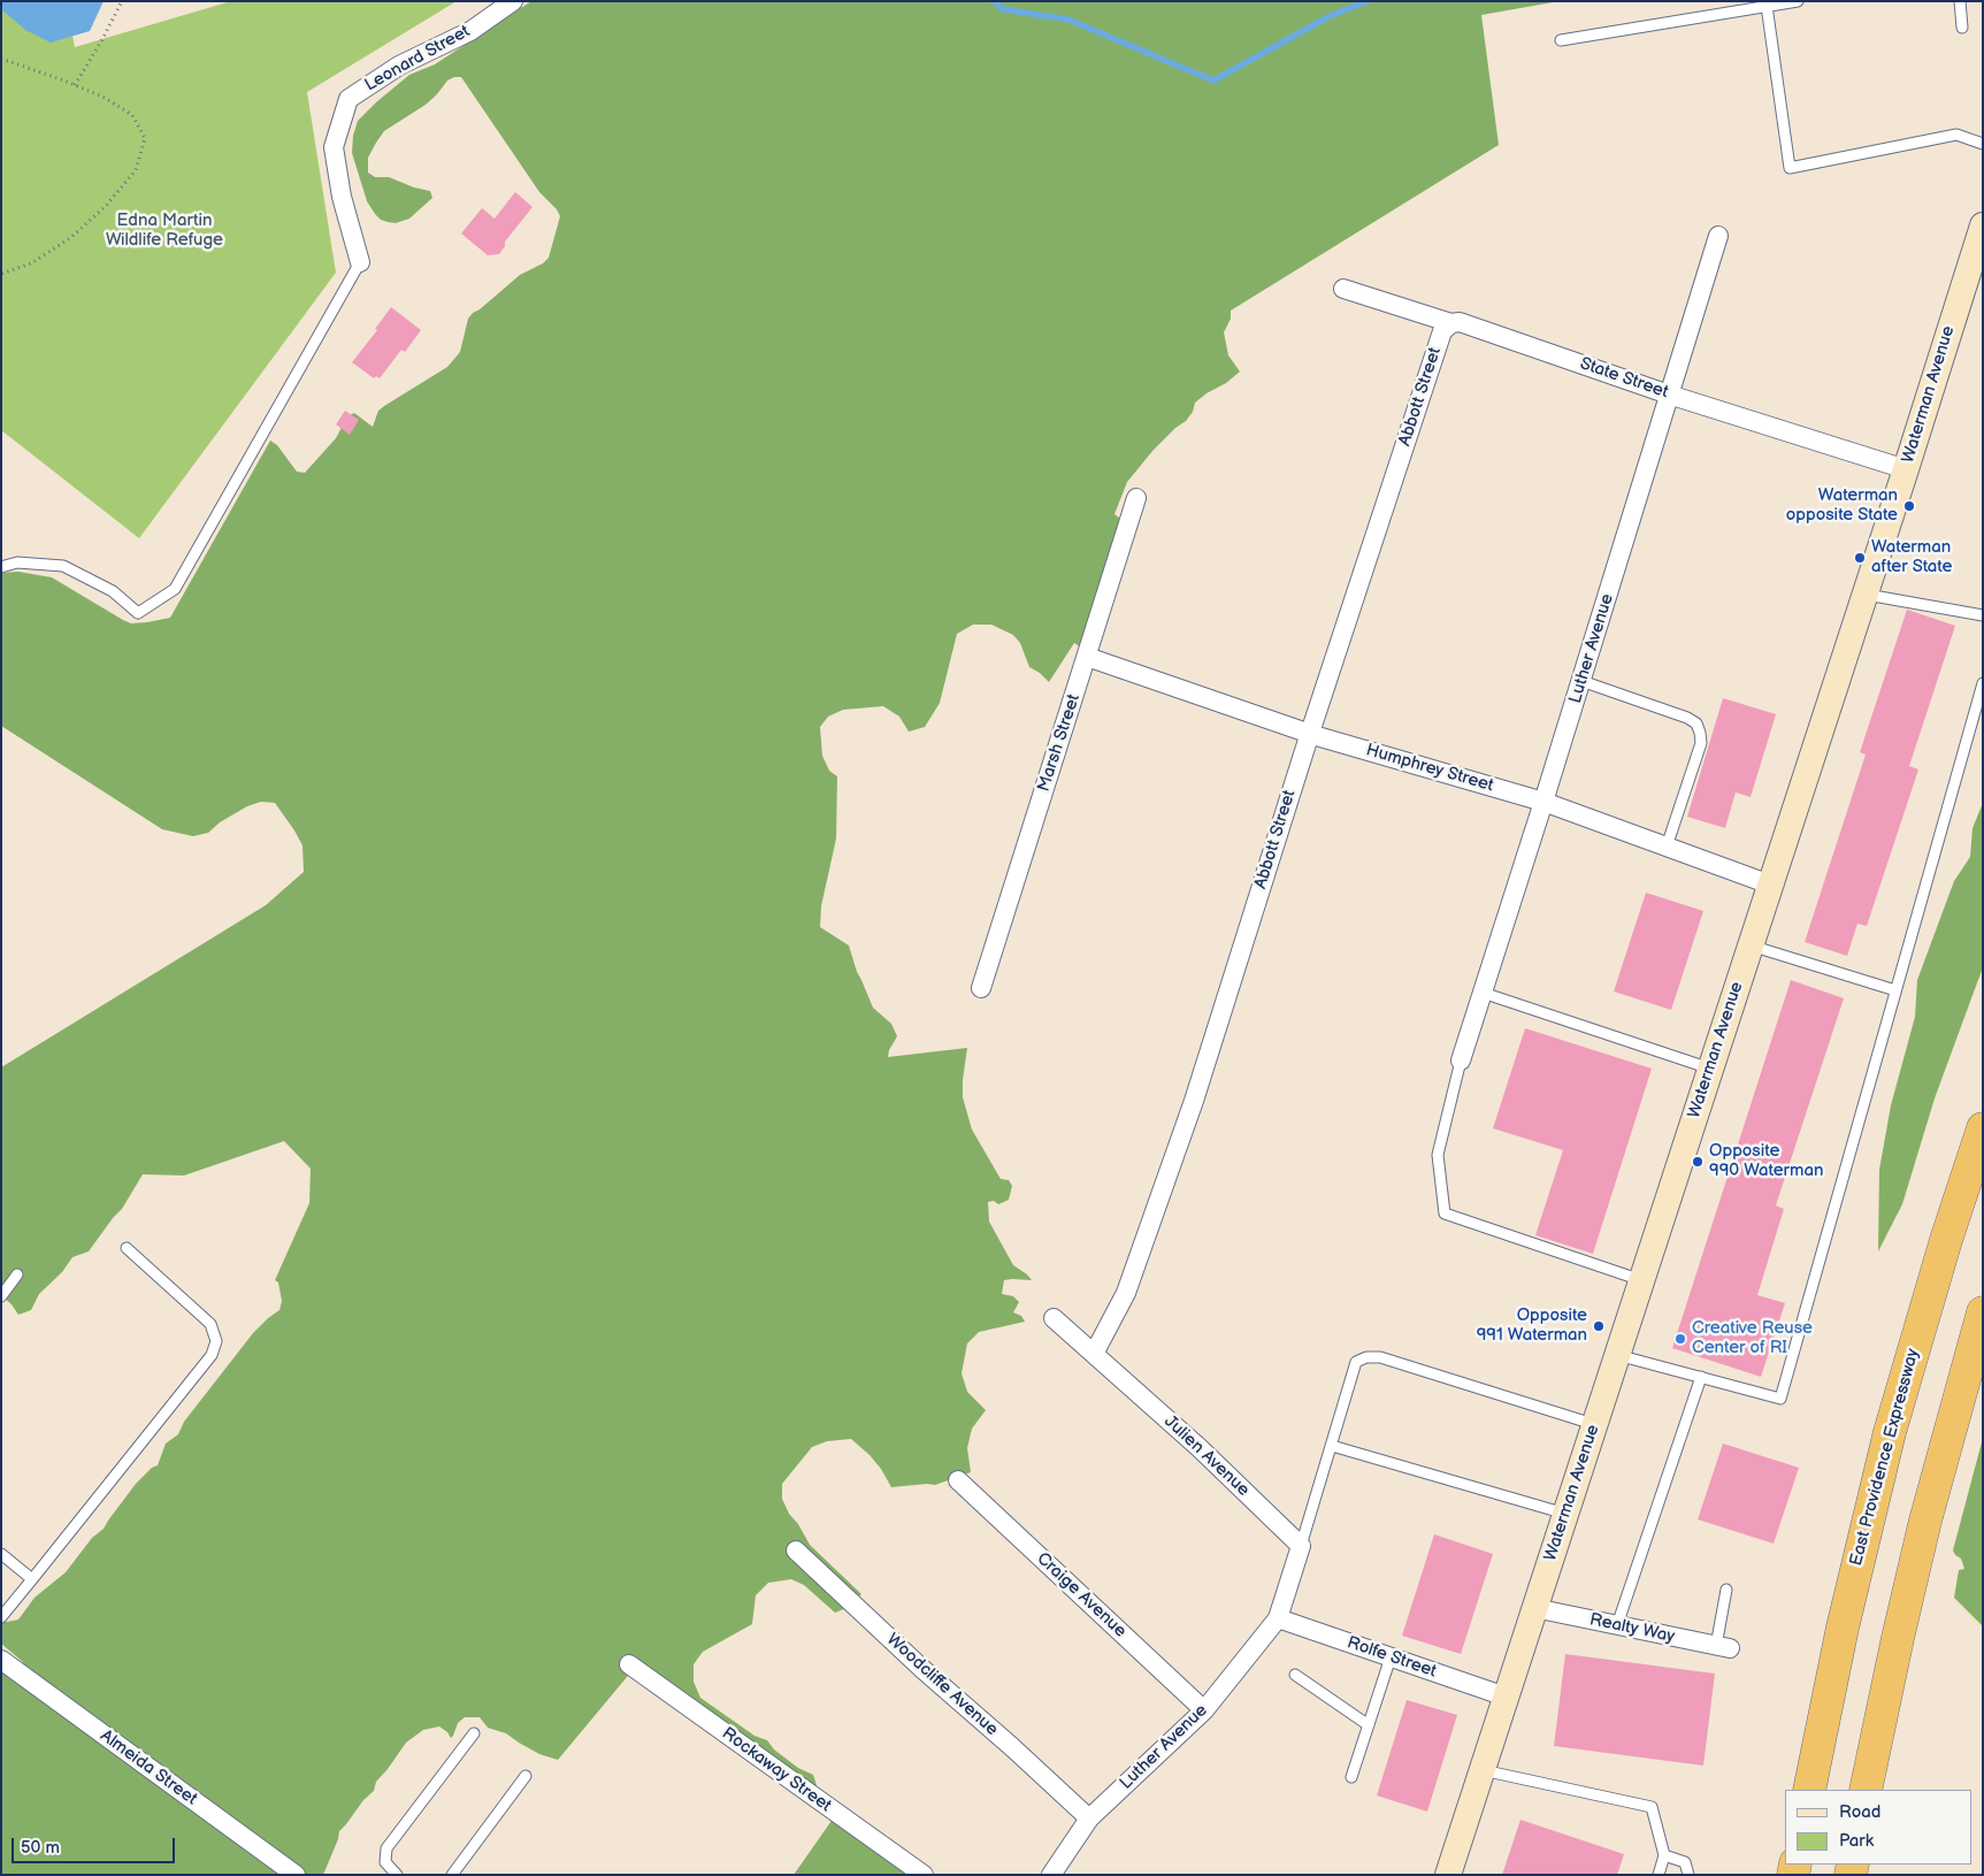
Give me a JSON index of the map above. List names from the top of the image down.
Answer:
{
  "streets": {
    "highway": ["East Providence Expressway"],
    "main road": ["Waterman Avenue"],
    "street": [
      "Leonard Street",
      "State Street",
      "Abbott Street",
      "Luther Avenue",
      "Marsh Street",
      "Humphrey Street",
      "Julien Avenue",
      "Craige Avenue",
      "Realty Way",
      "Rolfe Street",
      "Woodcliffe Avenue",
      "Almeida Street",
      "Rockaway Street"
    ]
  },
  "crossings": [
    ["State Street", "Waterman Avenue"],
    ["State Street", "Abbott Street"],
    ["State Street", "Luther Avenue"],
    ["Waterman Avenue", "Humphrey Street"],
    ["Waterman Avenue", "Realty Way"],
    ["Waterman Avenue", "Rolfe Street"],
    ["Abbott Street", "Humphrey Street"],
    ["Abbott Street", "Julien Avenue"],
    ["Luther Avenue", "Humphrey Street"],
    ["Luther Avenue", "Craige Avenue"],
    ["Luther Avenue", "Rolfe Street"],
    ["Luther Avenue", "Woodcliffe Avenue"],
    ["Marsh Street", "Humphrey Street"]
  ],
  "parks": ["Edna Martin Wildlife Refuge"],
  "places": [
    "Waterman opposite State",
    "Waterman after State",
    "Opposite 990 Waterman",
    "Opposite 991 Waterman",
    "Creative Reuse Center of RI"
  ],
  "legend": ["Road", "Park"],
  "scale_bar": "50 m"
}
